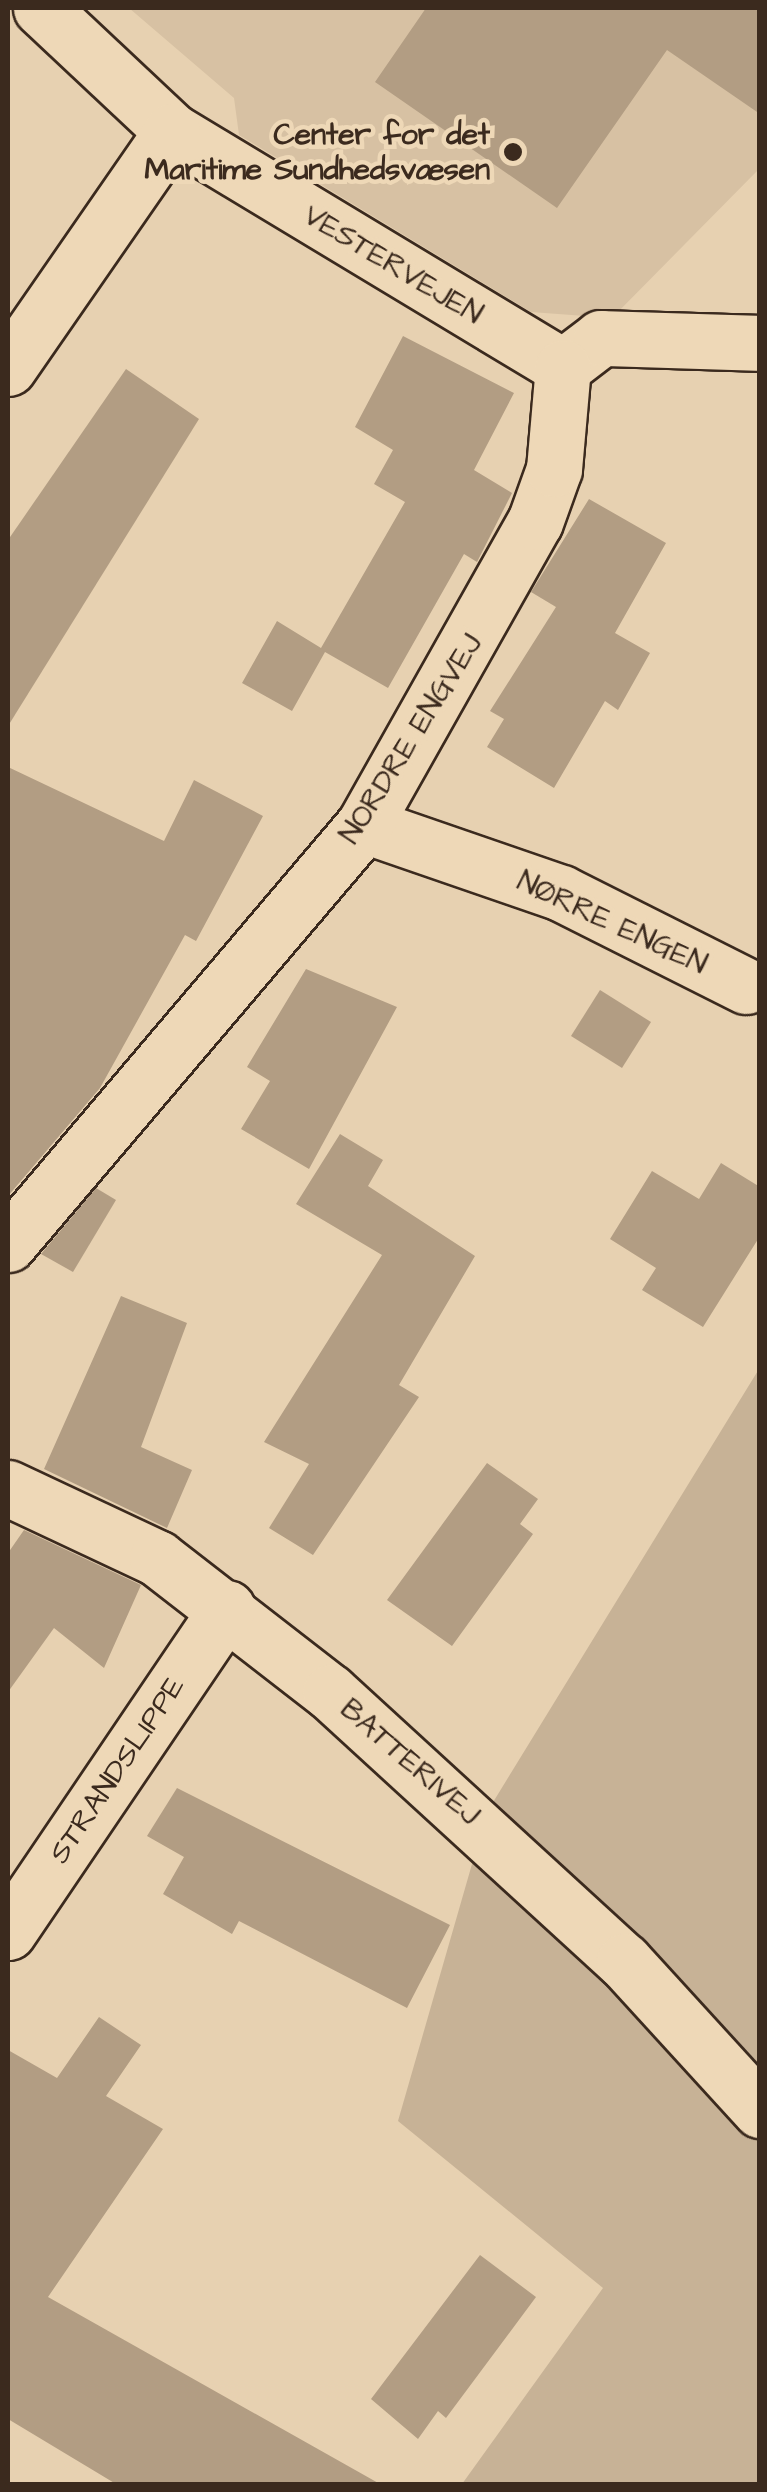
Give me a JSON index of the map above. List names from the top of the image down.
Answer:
{
  "streets": {
    "street": [
      "VESTERVEJEN",
      "NORDRE ENGVEJ",
      "NØRRE ENGEN",
      "BATTERIVEJ",
      "STRANDSLIPPE"
    ]
  },
  "crossings": [
    ["VESTERVEJEN", "NORDRE ENGVEJ"],
    ["NORDRE ENGVEJ", "NØRRE ENGEN"],
    ["BATTERIVEJ", "STRANDSLIPPE"]
  ],
  "places": ["Center for det Maritime Sundhedsvæsen"]
}
